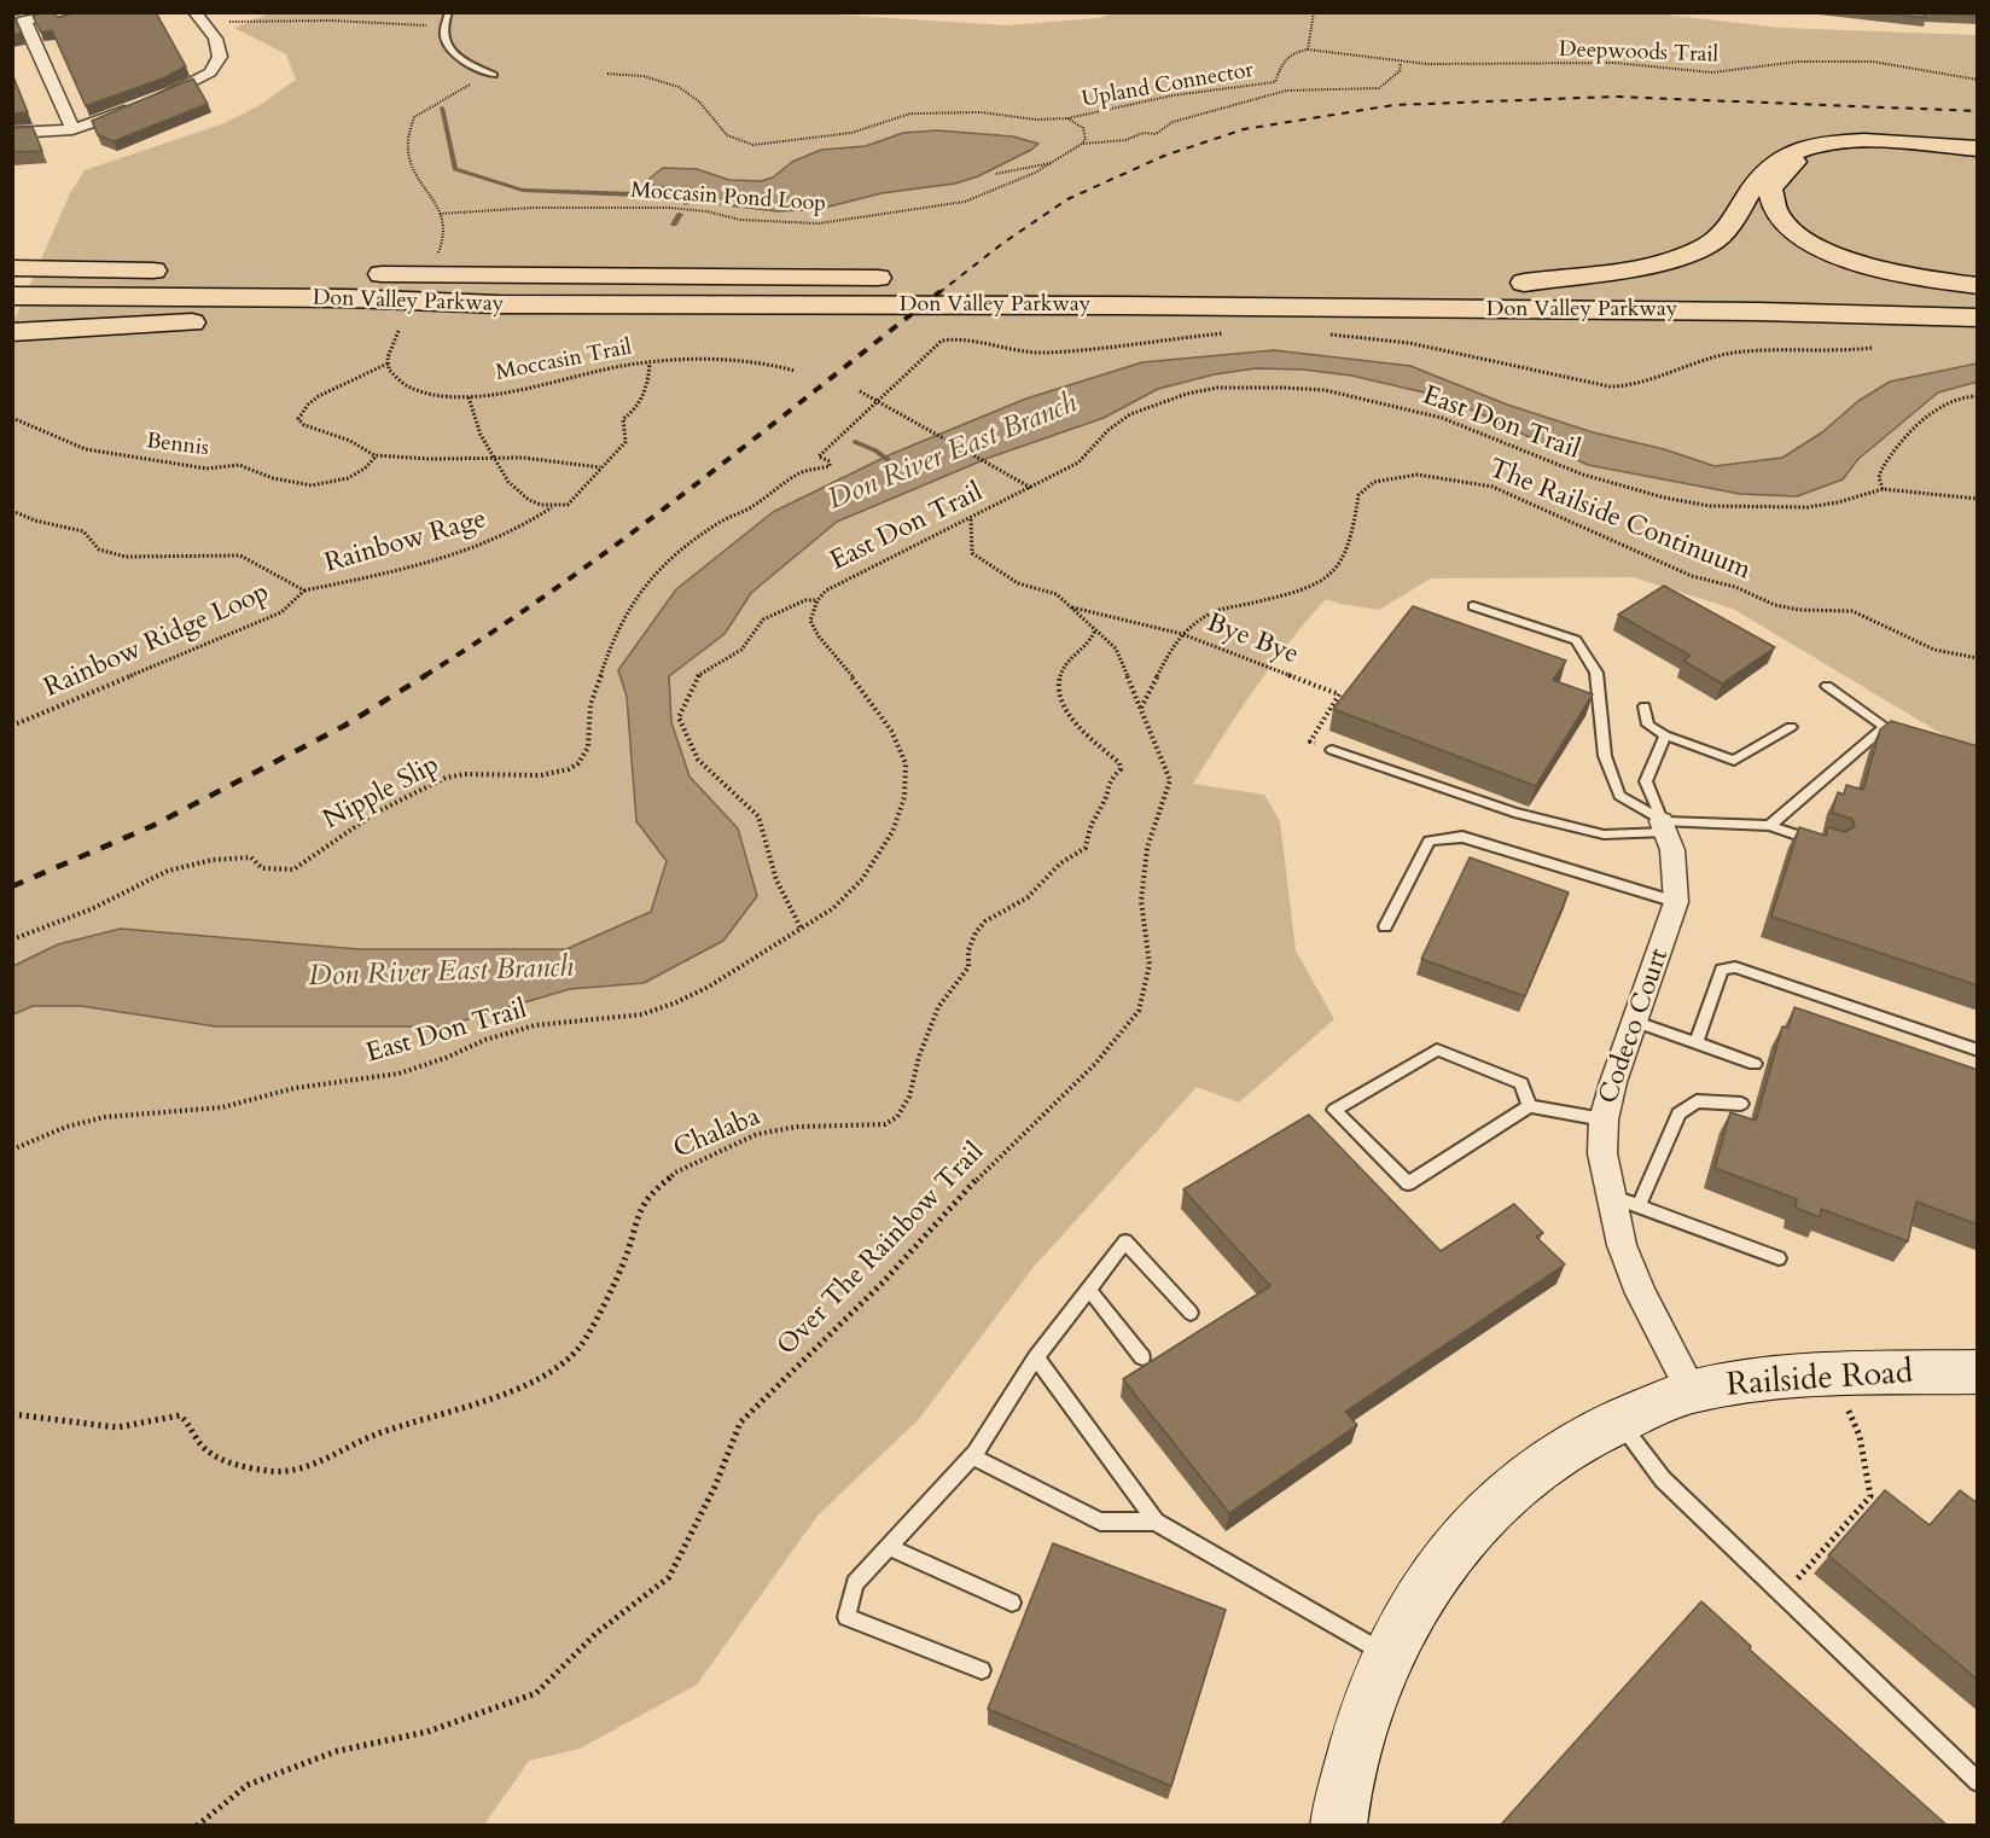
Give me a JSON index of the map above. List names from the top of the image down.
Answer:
{
  "streets": {
    "highway": ["Don Valley Parkway"],
    "street": ["Codeco Court", "Railside Road"],
    "path": [
      "Deepwoods Trail",
      "Upland Connector",
      "Moccasin Pond Loop",
      "Moccasin Trail",
      "East Don Trail",
      "Bennis",
      "The Railside Continuum",
      "Rainbow Rage",
      "Bye Bye",
      "Rainbow Ridge Loop",
      "Nipple Slip",
      "Chalaba",
      "Over The Rainbow Trail"
    ]
  },
  "crossings": [
    ["Deepwoods Trail", "Upland Connector"],
    ["Moccasin Trail", "Rainbow Rage"],
    ["East Don Trail", "Over The Rainbow Trail"],
    ["The Railside Continuum", "Bye Bye"],
    ["The Railside Continuum", "Over The Rainbow Trail"],
    ["Rainbow Rage", "Rainbow Ridge Loop"],
    ["Bye Bye", "Over The Rainbow Trail"],
    ["Codeco Court", "Railside Road"],
    ["Chalaba", "Over The Rainbow Trail"]
  ],
  "water": ["Don River East Branch"]
}
